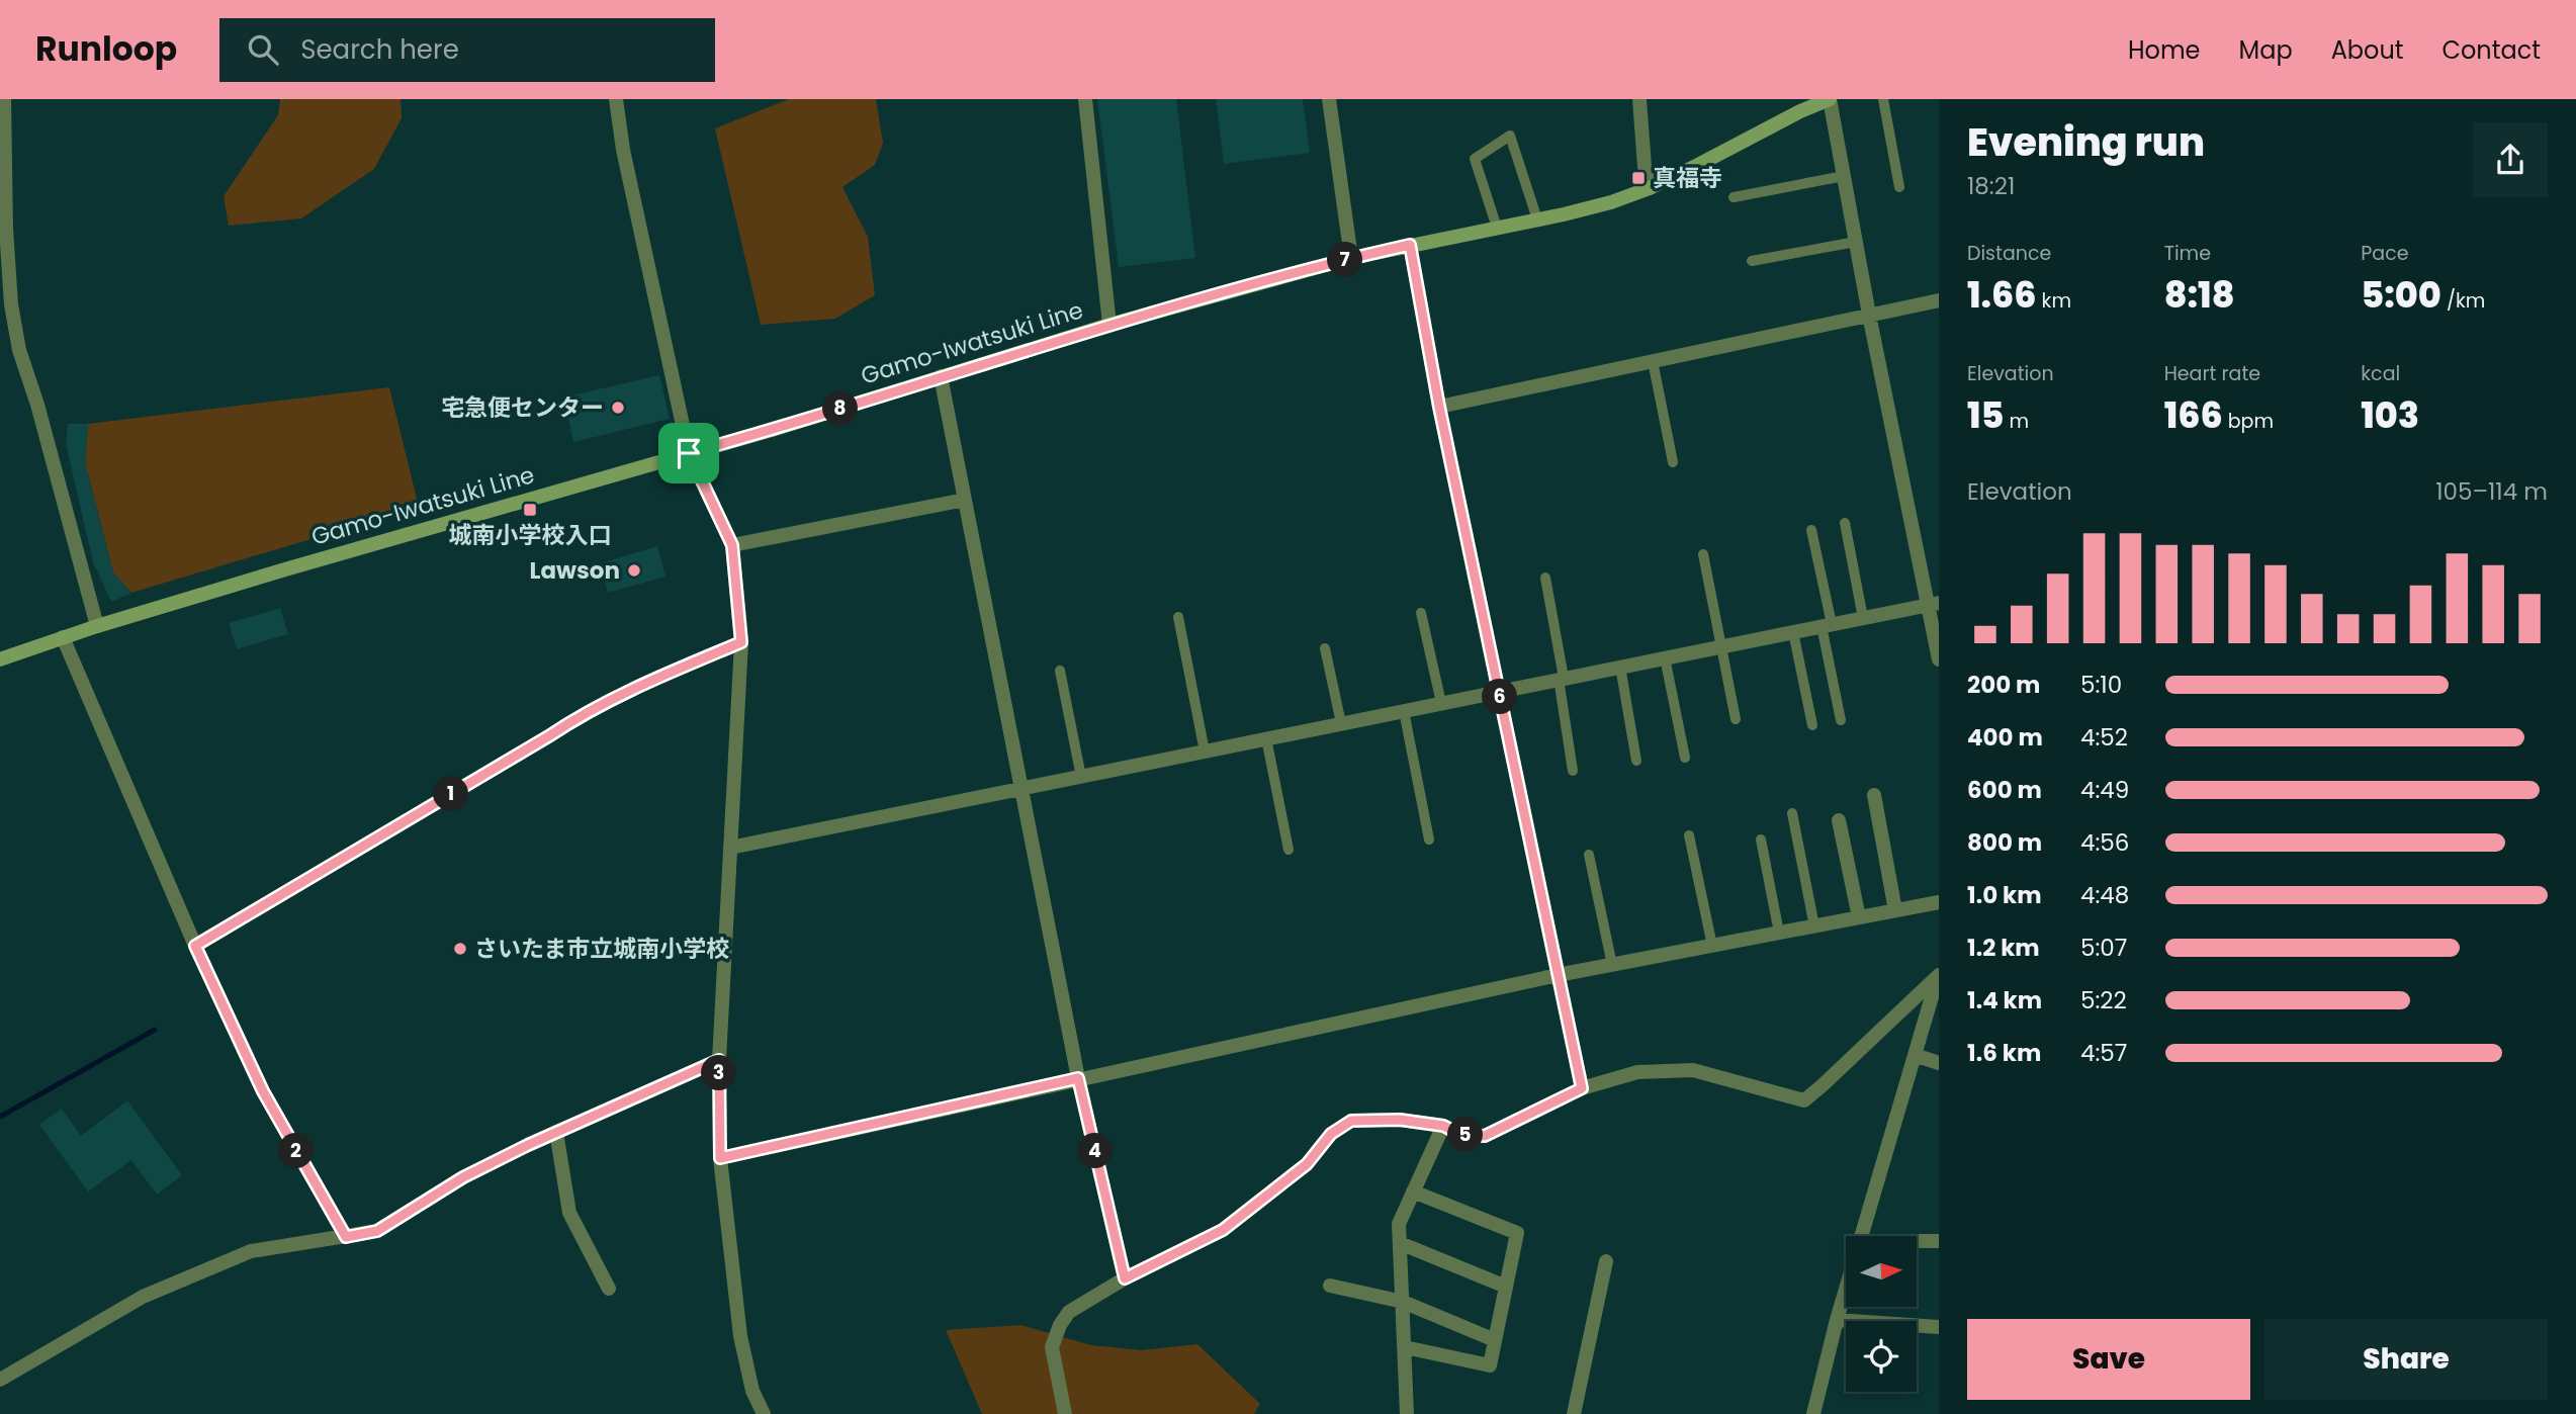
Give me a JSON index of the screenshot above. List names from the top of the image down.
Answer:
{
  "streets": {
    "main road": ["Gamo-Iwatsuki Line"]
  },
  "places": {
    "transit": ["真福寺", "城南小学校入口"],
    "other": ["宅急便センター", "Lawson", "さいたま市立城南小学校"]
  },
  "north": "right",
  "page": {
    "header": "Runloop",
    "search": "Search here",
    "nav": [
      "Home",
      "Map",
      "About",
      "Contact"
    ],
    "heading": ["Evening run", "18:21"],
    "stats": [
      ["Distance", "1.66 km"],
      ["Time", "8:18"],
      ["Pace", "5:00 /km"],
      ["Elevation", "15 m"],
      ["Heart rate", "166 bpm"],
      ["kcal", "103"]
    ],
    "pins": [
      "7",
      "8",
      "6",
      "1",
      "3",
      "5",
      "2",
      "4"
    ],
    "chart": ["Elevation", "105–114 m"],
    "list": [
      {
        "name": "200 m",
        "note": "5:10"
      },
      {
        "name": "400 m",
        "note": "4:52"
      },
      {
        "name": "600 m",
        "note": "4:49"
      },
      {
        "name": "800 m",
        "note": "4:56"
      },
      {
        "name": "1.0 km",
        "note": "4:48"
      },
      {
        "name": "1.2 km",
        "note": "5:07"
      },
      {
        "name": "1.4 km",
        "note": "5:22"
      },
      {
        "name": "1.6 km",
        "note": "4:57"
      }
    ],
    "buttons": ["Save", "Share"]
  }
}
